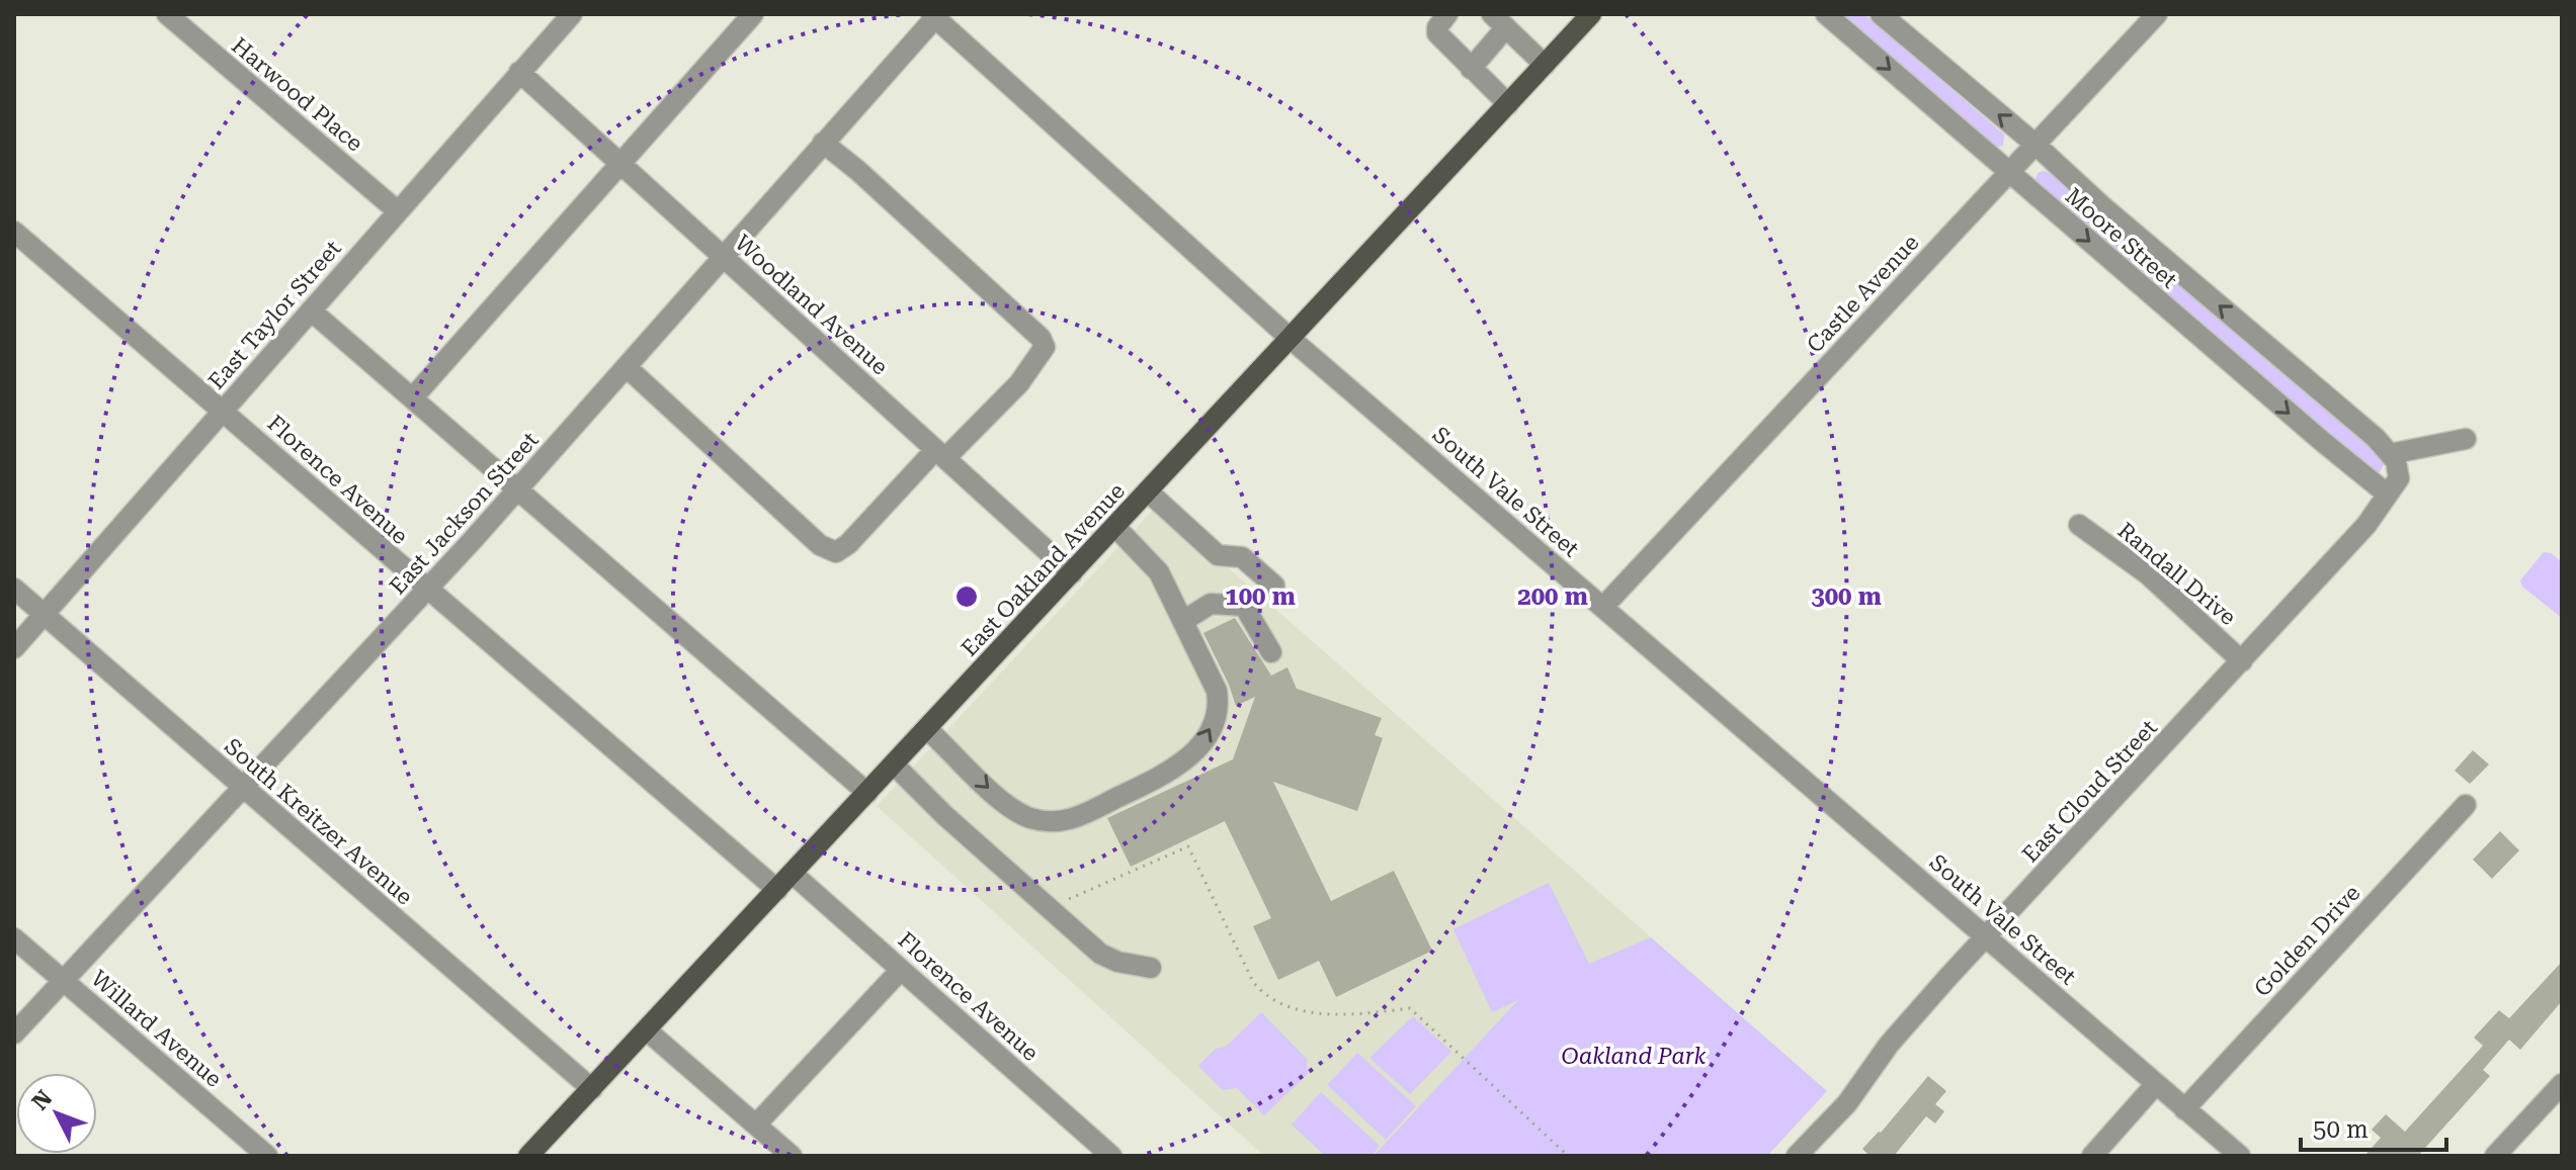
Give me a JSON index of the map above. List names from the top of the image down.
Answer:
{
  "streets": {
    "main road": ["East Oakland Avenue"],
    "street": [
      "Harwood Place",
      "Moore Street",
      "Castle Avenue",
      "Woodland Avenue",
      "East Taylor Street",
      "Florence Avenue",
      "South Vale Street",
      "East Jackson Street",
      "Randall Drive",
      "East Cloud Street",
      "South Kreitzer Avenue",
      "Golden Drive",
      "Willard Avenue"
    ]
  },
  "crossings": [
    ["Harwood Place", "East Taylor Street"],
    ["Moore Street", "Castle Avenue"],
    ["Moore Street", "East Cloud Street"],
    ["Castle Avenue", "South Vale Street"],
    ["Woodland Avenue", "East Taylor Street"],
    ["Woodland Avenue", "East Jackson Street"],
    ["Woodland Avenue", "East Oakland Avenue"],
    ["East Taylor Street", "Florence Avenue"],
    ["East Taylor Street", "South Kreitzer Avenue"],
    ["Florence Avenue", "East Jackson Street"],
    ["Florence Avenue", "East Oakland Avenue"],
    ["South Vale Street", "East Jackson Street"],
    ["South Vale Street", "East Oakland Avenue"],
    ["South Vale Street", "East Cloud Street"],
    ["South Vale Street", "Golden Drive"],
    ["East Jackson Street", "South Kreitzer Avenue"],
    ["East Jackson Street", "Willard Avenue"],
    ["East Oakland Avenue", "South Kreitzer Avenue"],
    ["Randall Drive", "East Cloud Street"]
  ],
  "parks": ["Oakland Park"],
  "scale_bar": "50 m",
  "north": "top left",
  "rings": ["100 m", "200 m", "300 m"]
}
